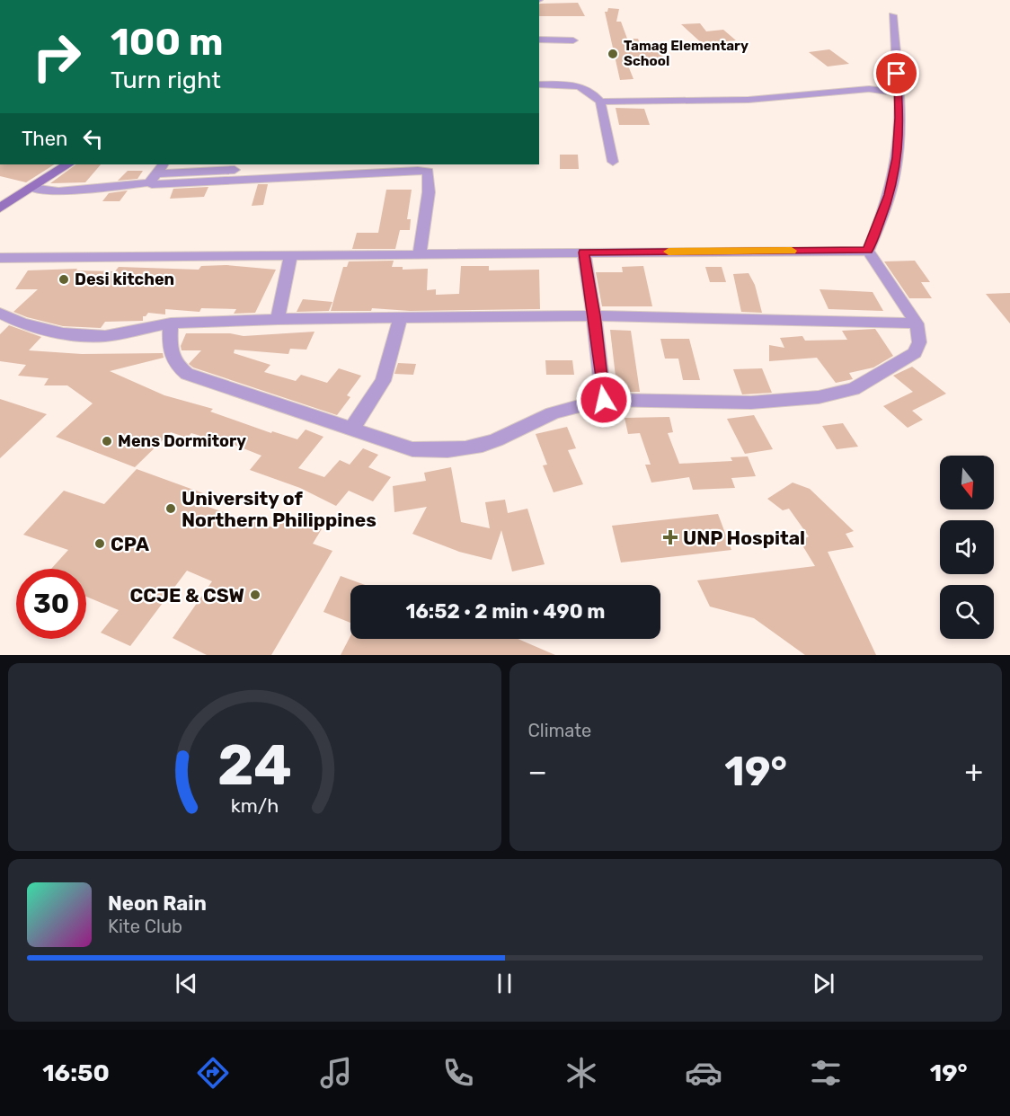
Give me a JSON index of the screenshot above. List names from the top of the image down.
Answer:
{
  "places": {
    "other": [
      "Tamag Elementary School",
      "Desi kitchen",
      "Mens Dormitory",
      "University of Northern Philippines",
      "CPA",
      "CCJE & CSW"
    ],
    "health": ["UNP Hospital"]
  },
  "north": "bottom",
  "page": {
    "turn": ["100 m", "Turn right"],
    "then": "Then",
    "limit": "30",
    "trip": "16:52 · 2 min · 490 m",
    "tile": "Climate",
    "heat": ["−", "19°", "+"],
    "song": ["Neon Rain", "Kite Club"],
    "tabs": ["16:50", "19°"],
    "gauge": ["24", "km/h"]
  }
}
